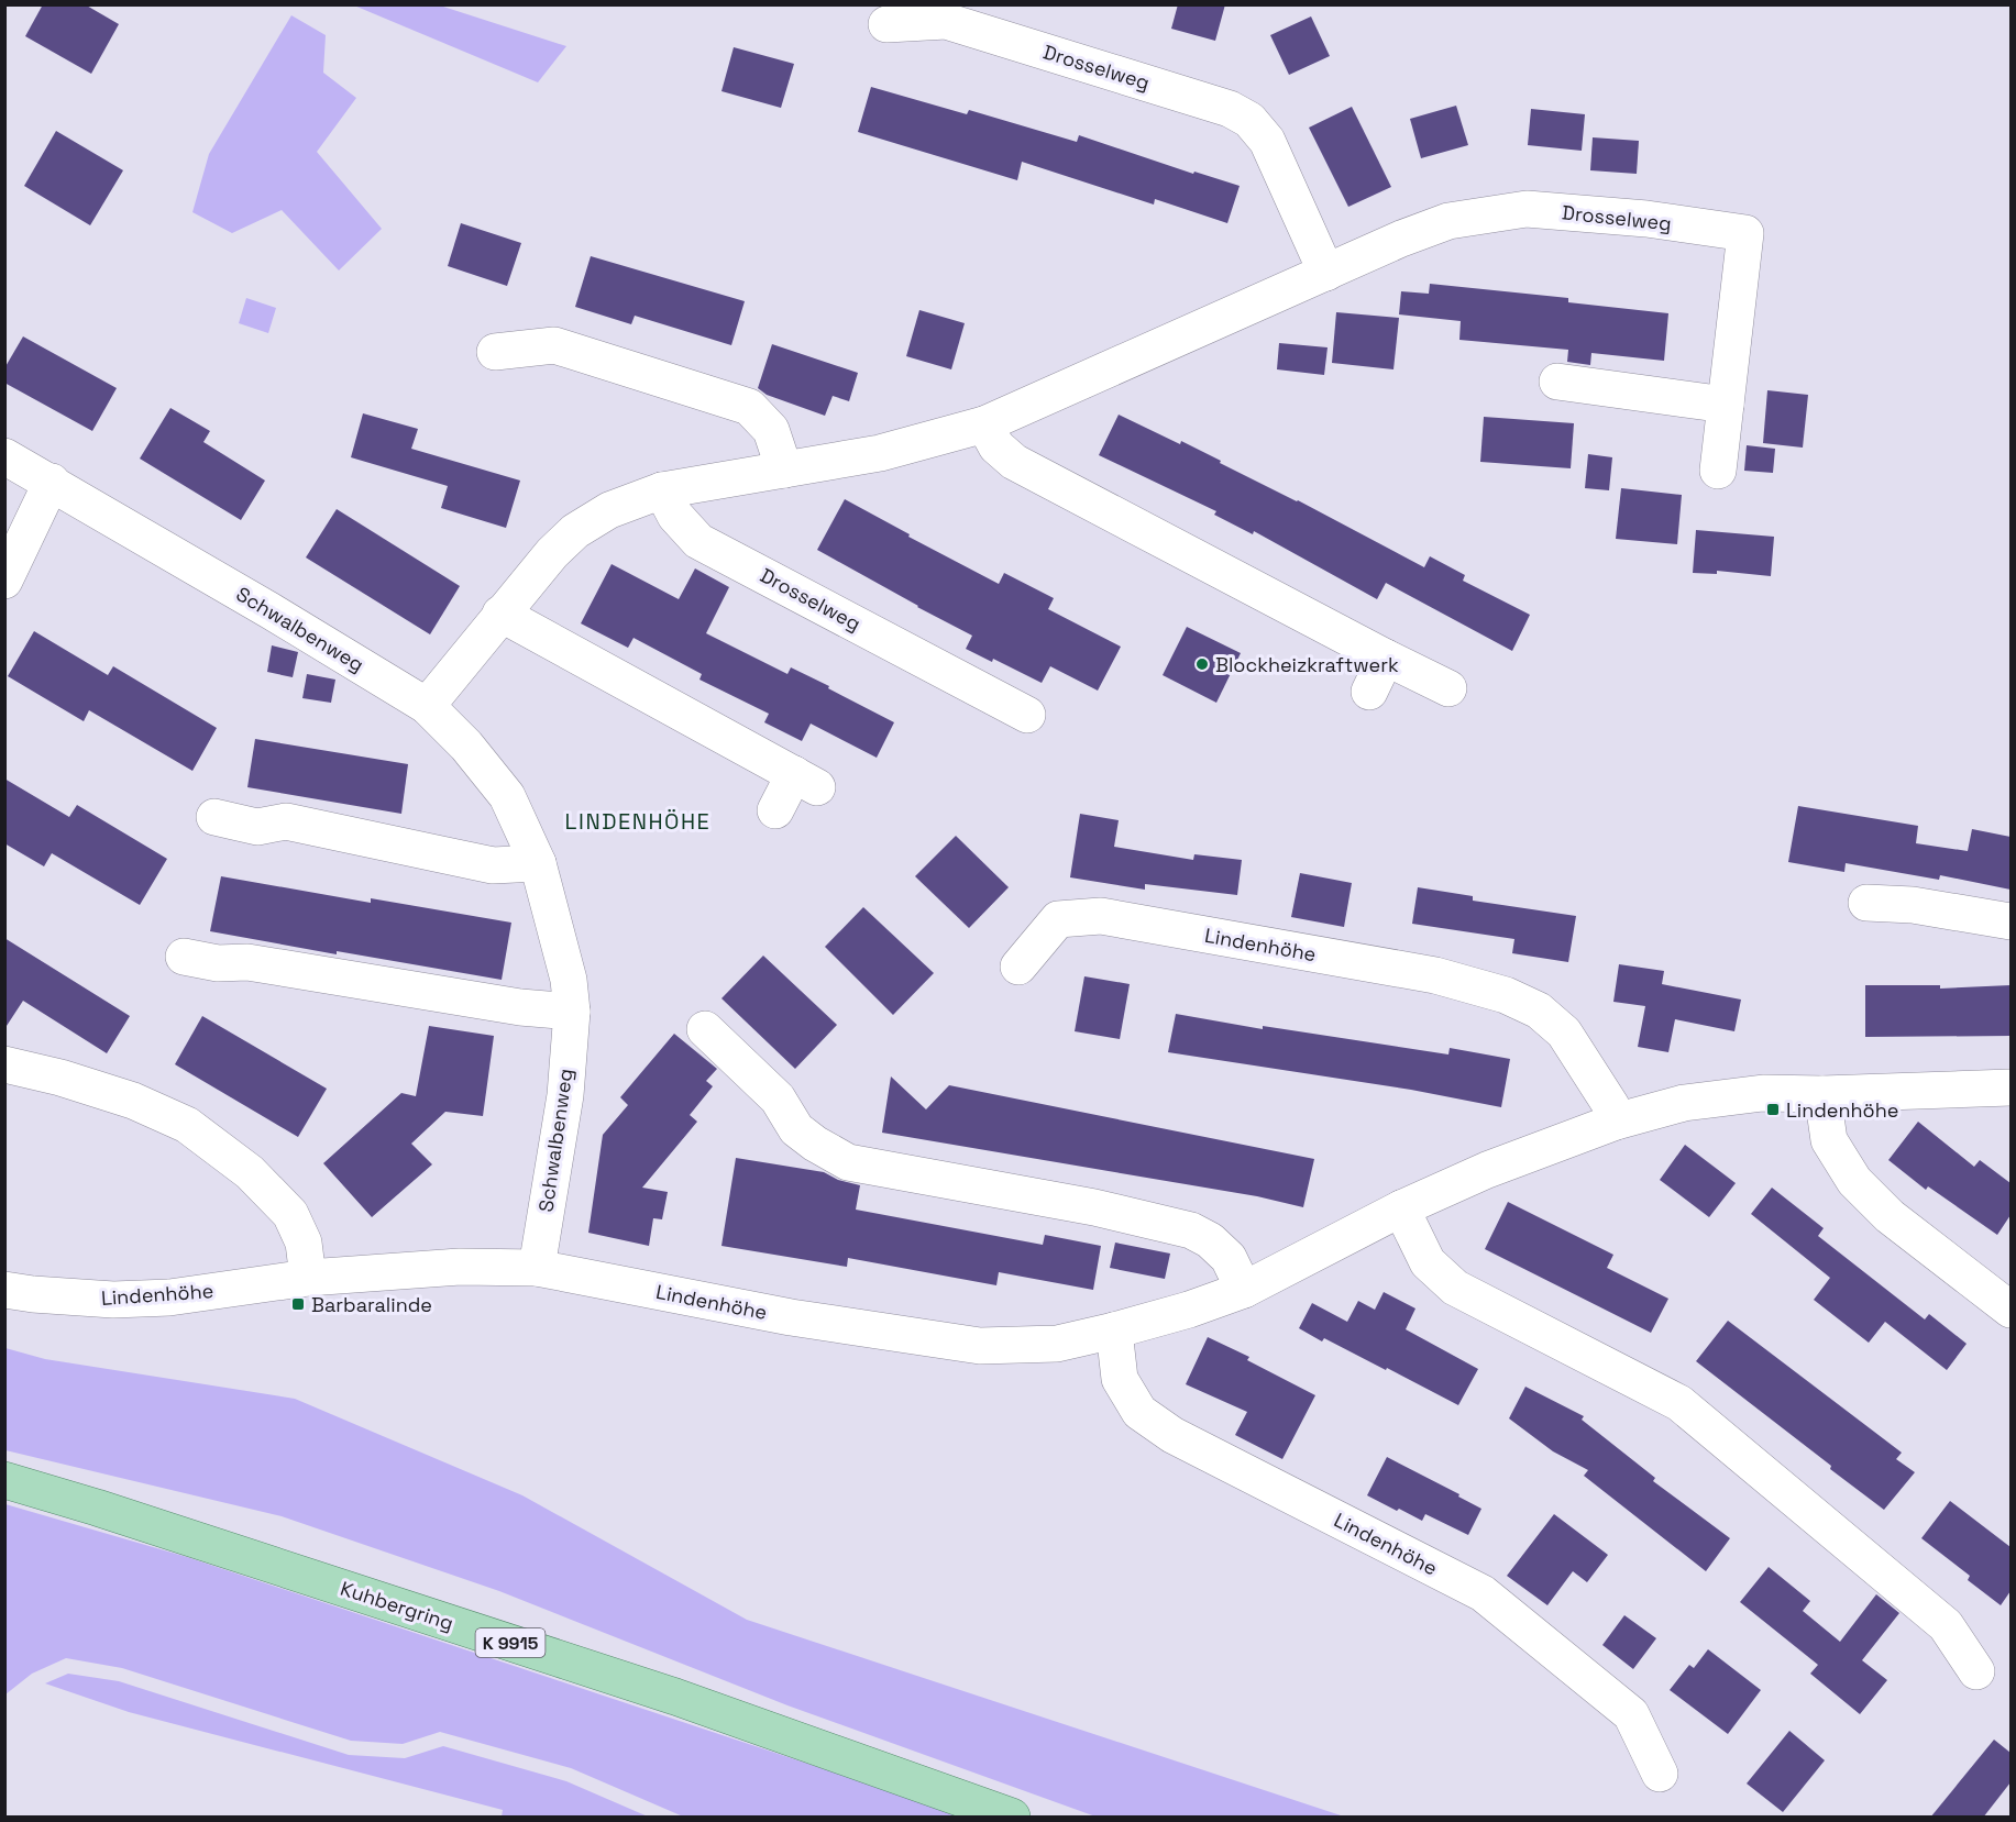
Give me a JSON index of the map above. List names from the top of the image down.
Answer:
{
  "streets": {
    "main road": ["Kuhbergring", "K 9915"],
    "street": ["Drosselweg", "Schwalbenweg", "Lindenhöhe"]
  },
  "crossings": [
    ["Drosselweg", "Schwalbenweg"],
    ["Schwalbenweg", "Lindenhöhe"]
  ],
  "districts": ["LINDENHÖHE"],
  "places": {
    "other": ["Blockheizkraftwerk"],
    "transit": ["Lindenhöhe", "Barbaralinde"]
  }
}
